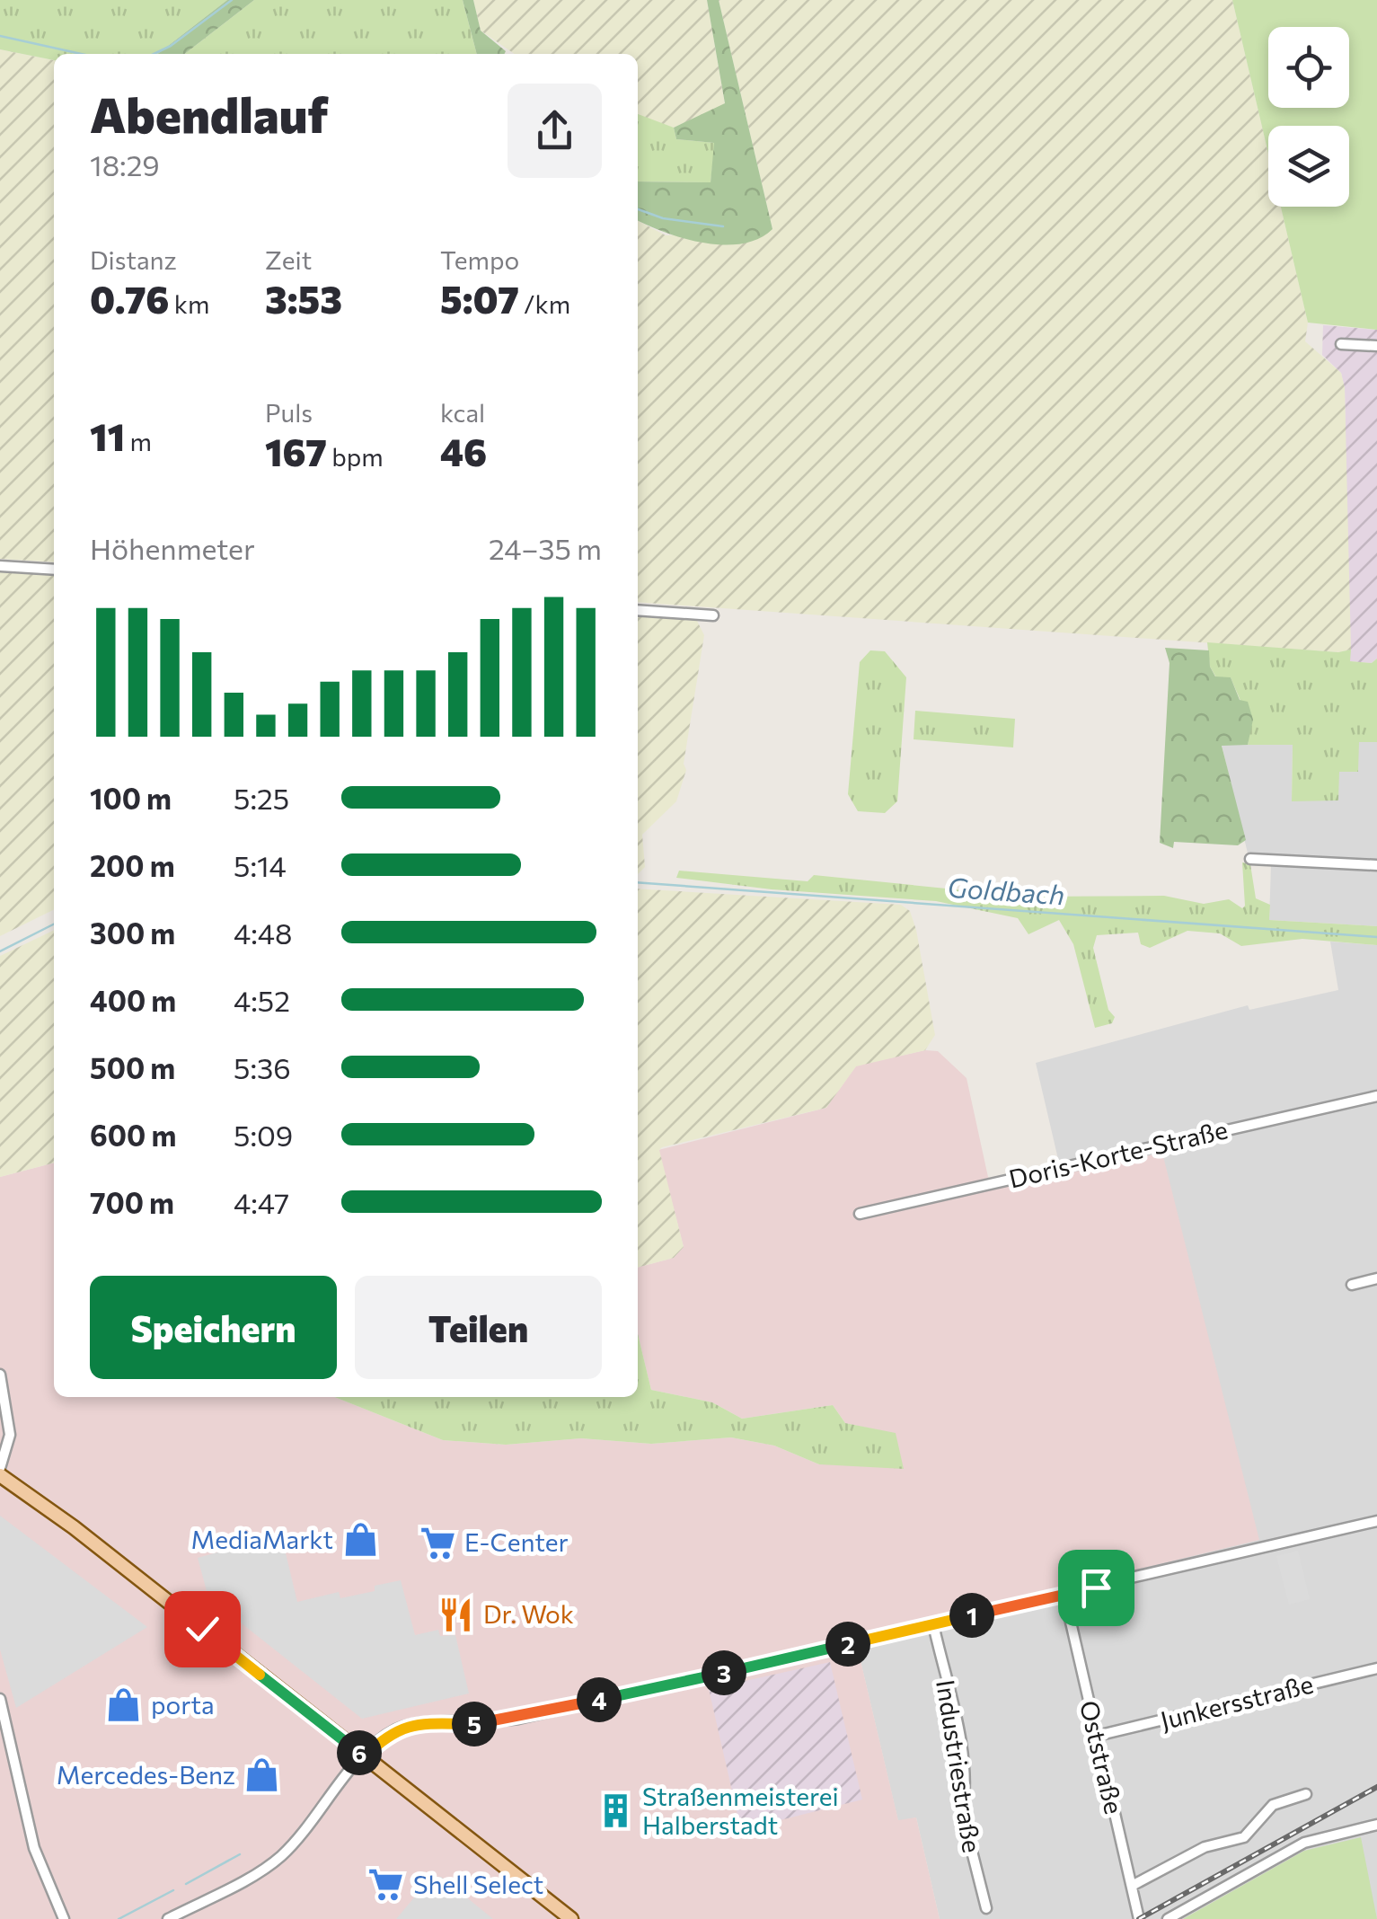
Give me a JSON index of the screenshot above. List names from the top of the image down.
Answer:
{
  "streets": {
    "street": [
      "Doris-Korte-Straße",
      "Junkersstraße",
      "Oststraße",
      "Industriestraße"
    ]
  },
  "crossings": [
    ["Junkersstraße", "Oststraße"]
  ],
  "water": ["Goldbach"],
  "places": {
    "shop": ["MediaMarkt", "porta", "Mercedes-Benz"],
    "supermarket": ["E-Center", "Shell Select"],
    "restaurant": ["Dr. Wok"],
    "building": ["Straßenmeisterei Halberstadt"]
  },
  "page": {
    "heading": ["Abendlauf", "18:29"],
    "stats": [
      ["Distanz", "0.76 km"],
      ["Zeit", "3:53"],
      ["Tempo", "5:07 /km"],
      ["11 m"],
      ["Puls", "167 bpm"],
      ["kcal", "46"]
    ],
    "chart": ["Höhenmeter", "24–35 m"],
    "list": [
      {
        "name": "100 m",
        "note": "5:25"
      },
      {
        "name": "200 m",
        "note": "5:14"
      },
      {
        "name": "300 m",
        "note": "4:48"
      },
      {
        "name": "400 m",
        "note": "4:52"
      },
      {
        "name": "500 m",
        "note": "5:36"
      },
      {
        "name": "600 m",
        "note": "5:09"
      },
      {
        "name": "700 m",
        "note": "4:47"
      }
    ],
    "buttons": ["Speichern", "Teilen"],
    "pins": [
      "1",
      "2",
      "3",
      "4",
      "5",
      "6"
    ]
  }
}
